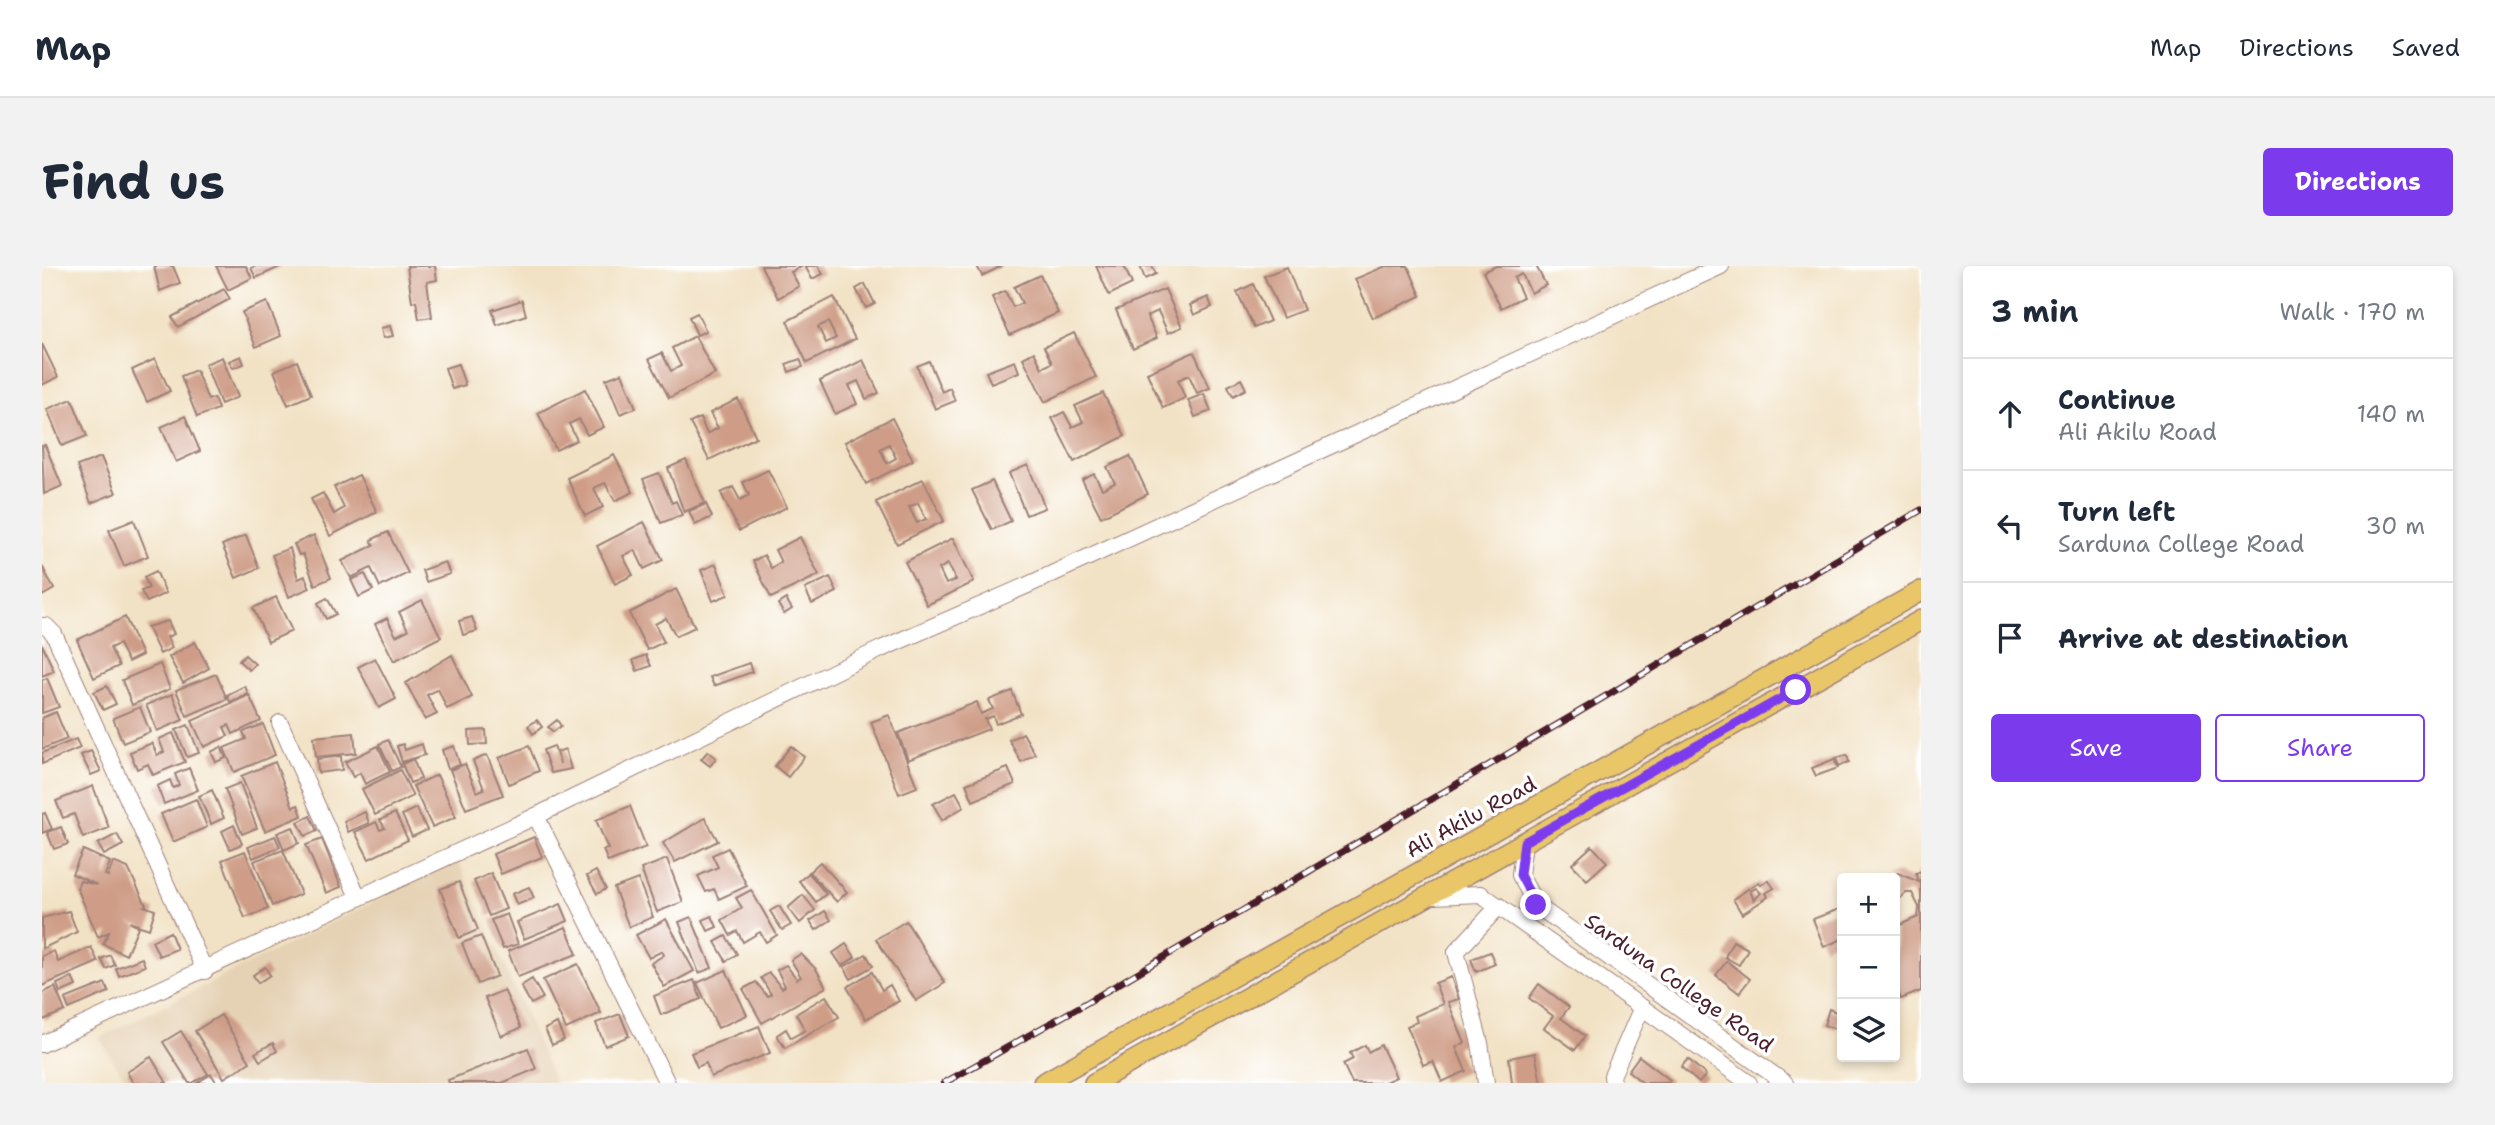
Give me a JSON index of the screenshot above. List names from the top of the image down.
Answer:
{
  "streets": {
    "main road": ["Ali Akilu Road"],
    "street": ["Sarduna College Road"]
  },
  "page": {
    "header": "Map",
    "nav": ["Map", "Directions", "Saved"],
    "buttons": [
      "Directions",
      ["Save", "Share"]
    ],
    "title": "Find us",
    "heading": ["3 min", "Walk · 170 m"],
    "list": [
      ["Continue", "Ali Akilu Road", "140 m"],
      ["Turn left", "Sarduna College Road", "30 m"],
      "Arrive at destination"
    ],
    "map_buttons": ["+", "−"]
  }
}
